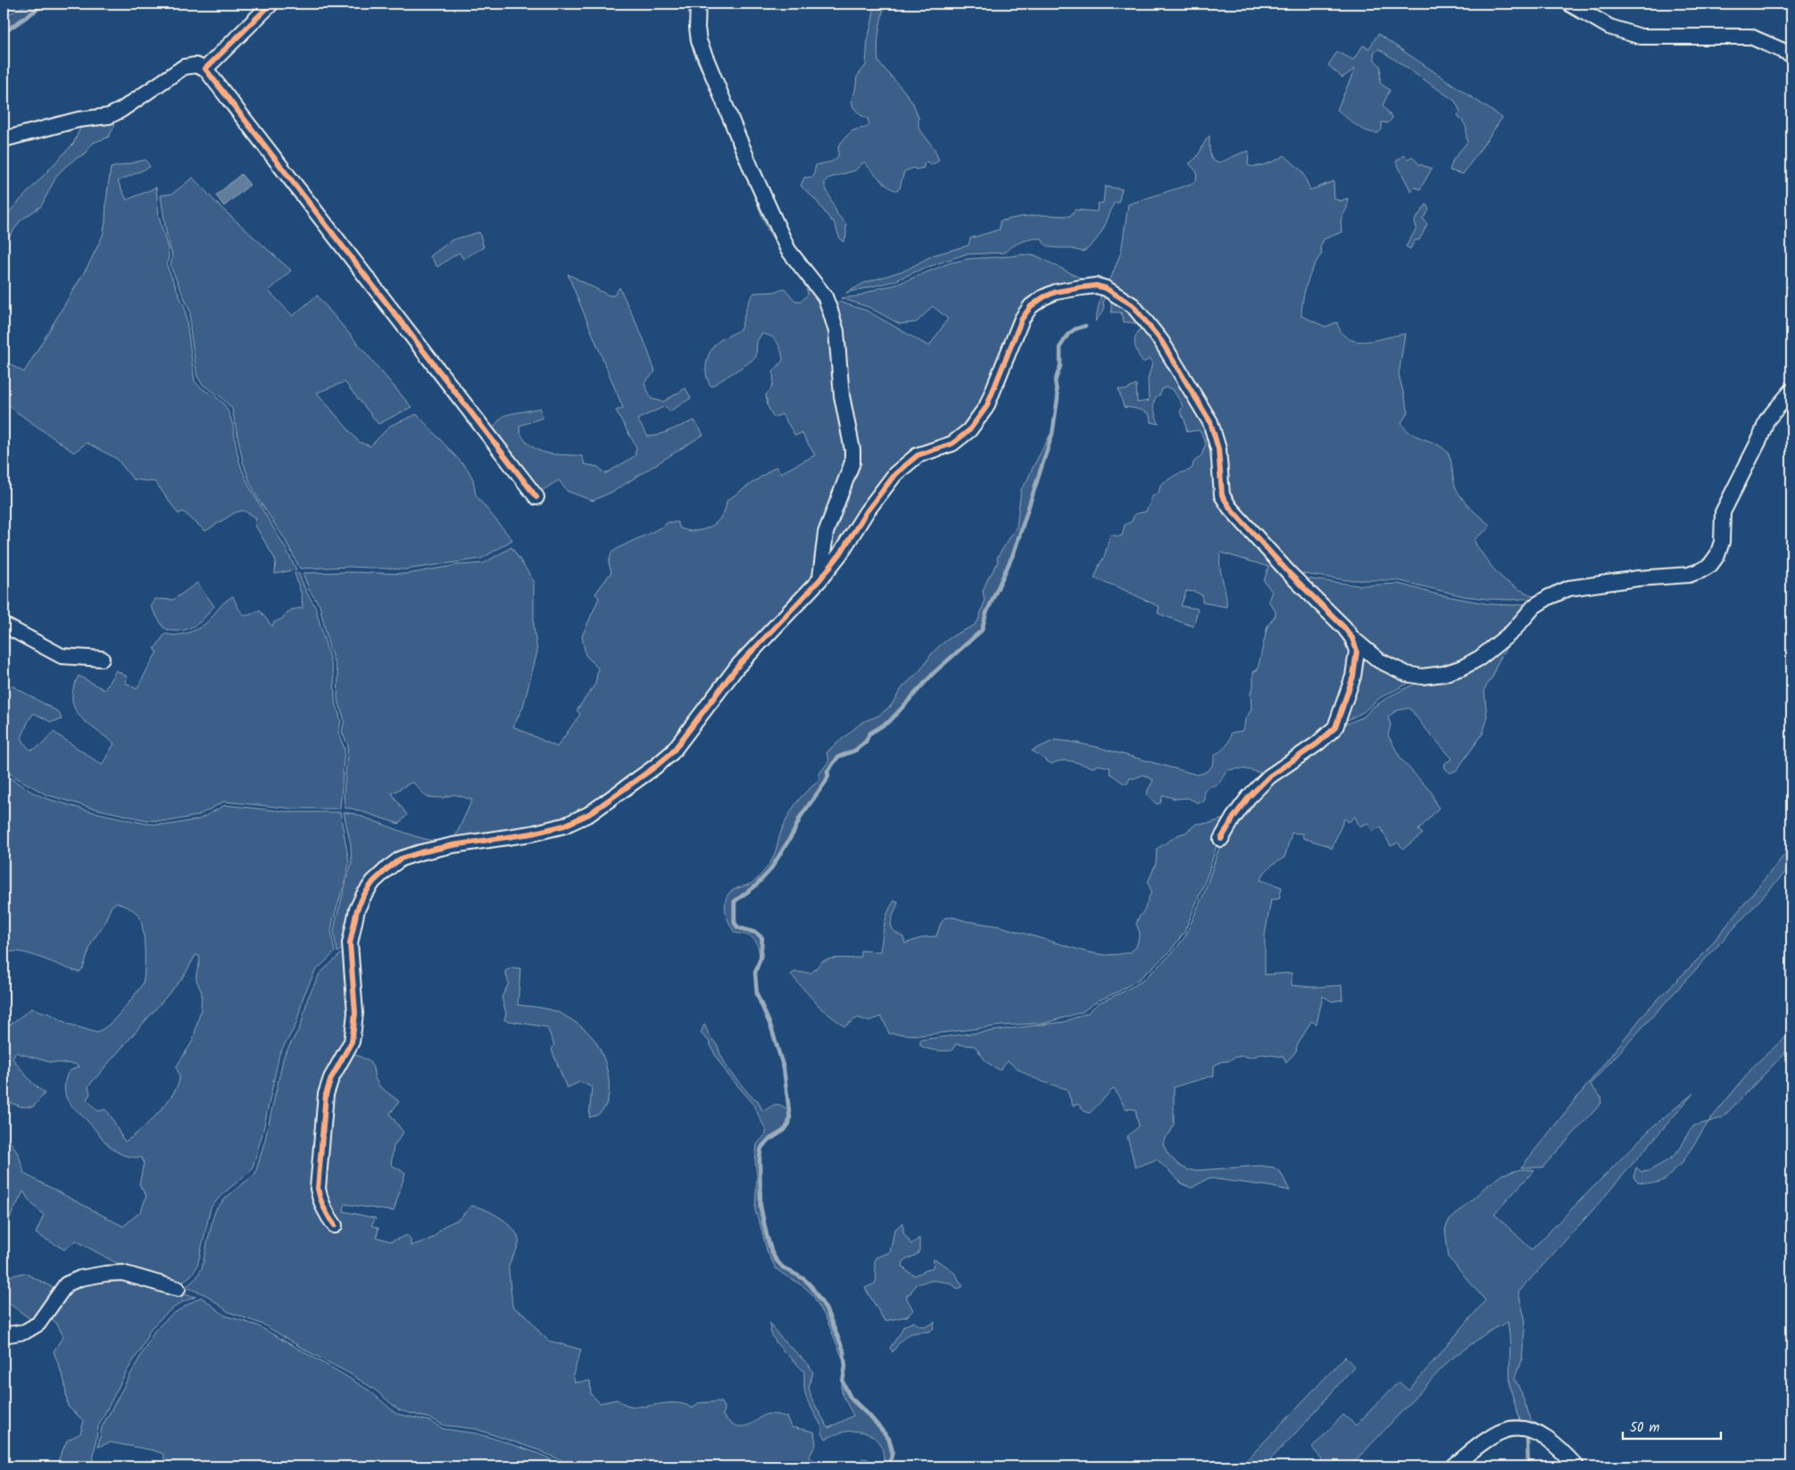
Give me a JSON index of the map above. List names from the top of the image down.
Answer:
{
  "scale_bar": "50 m"
}
